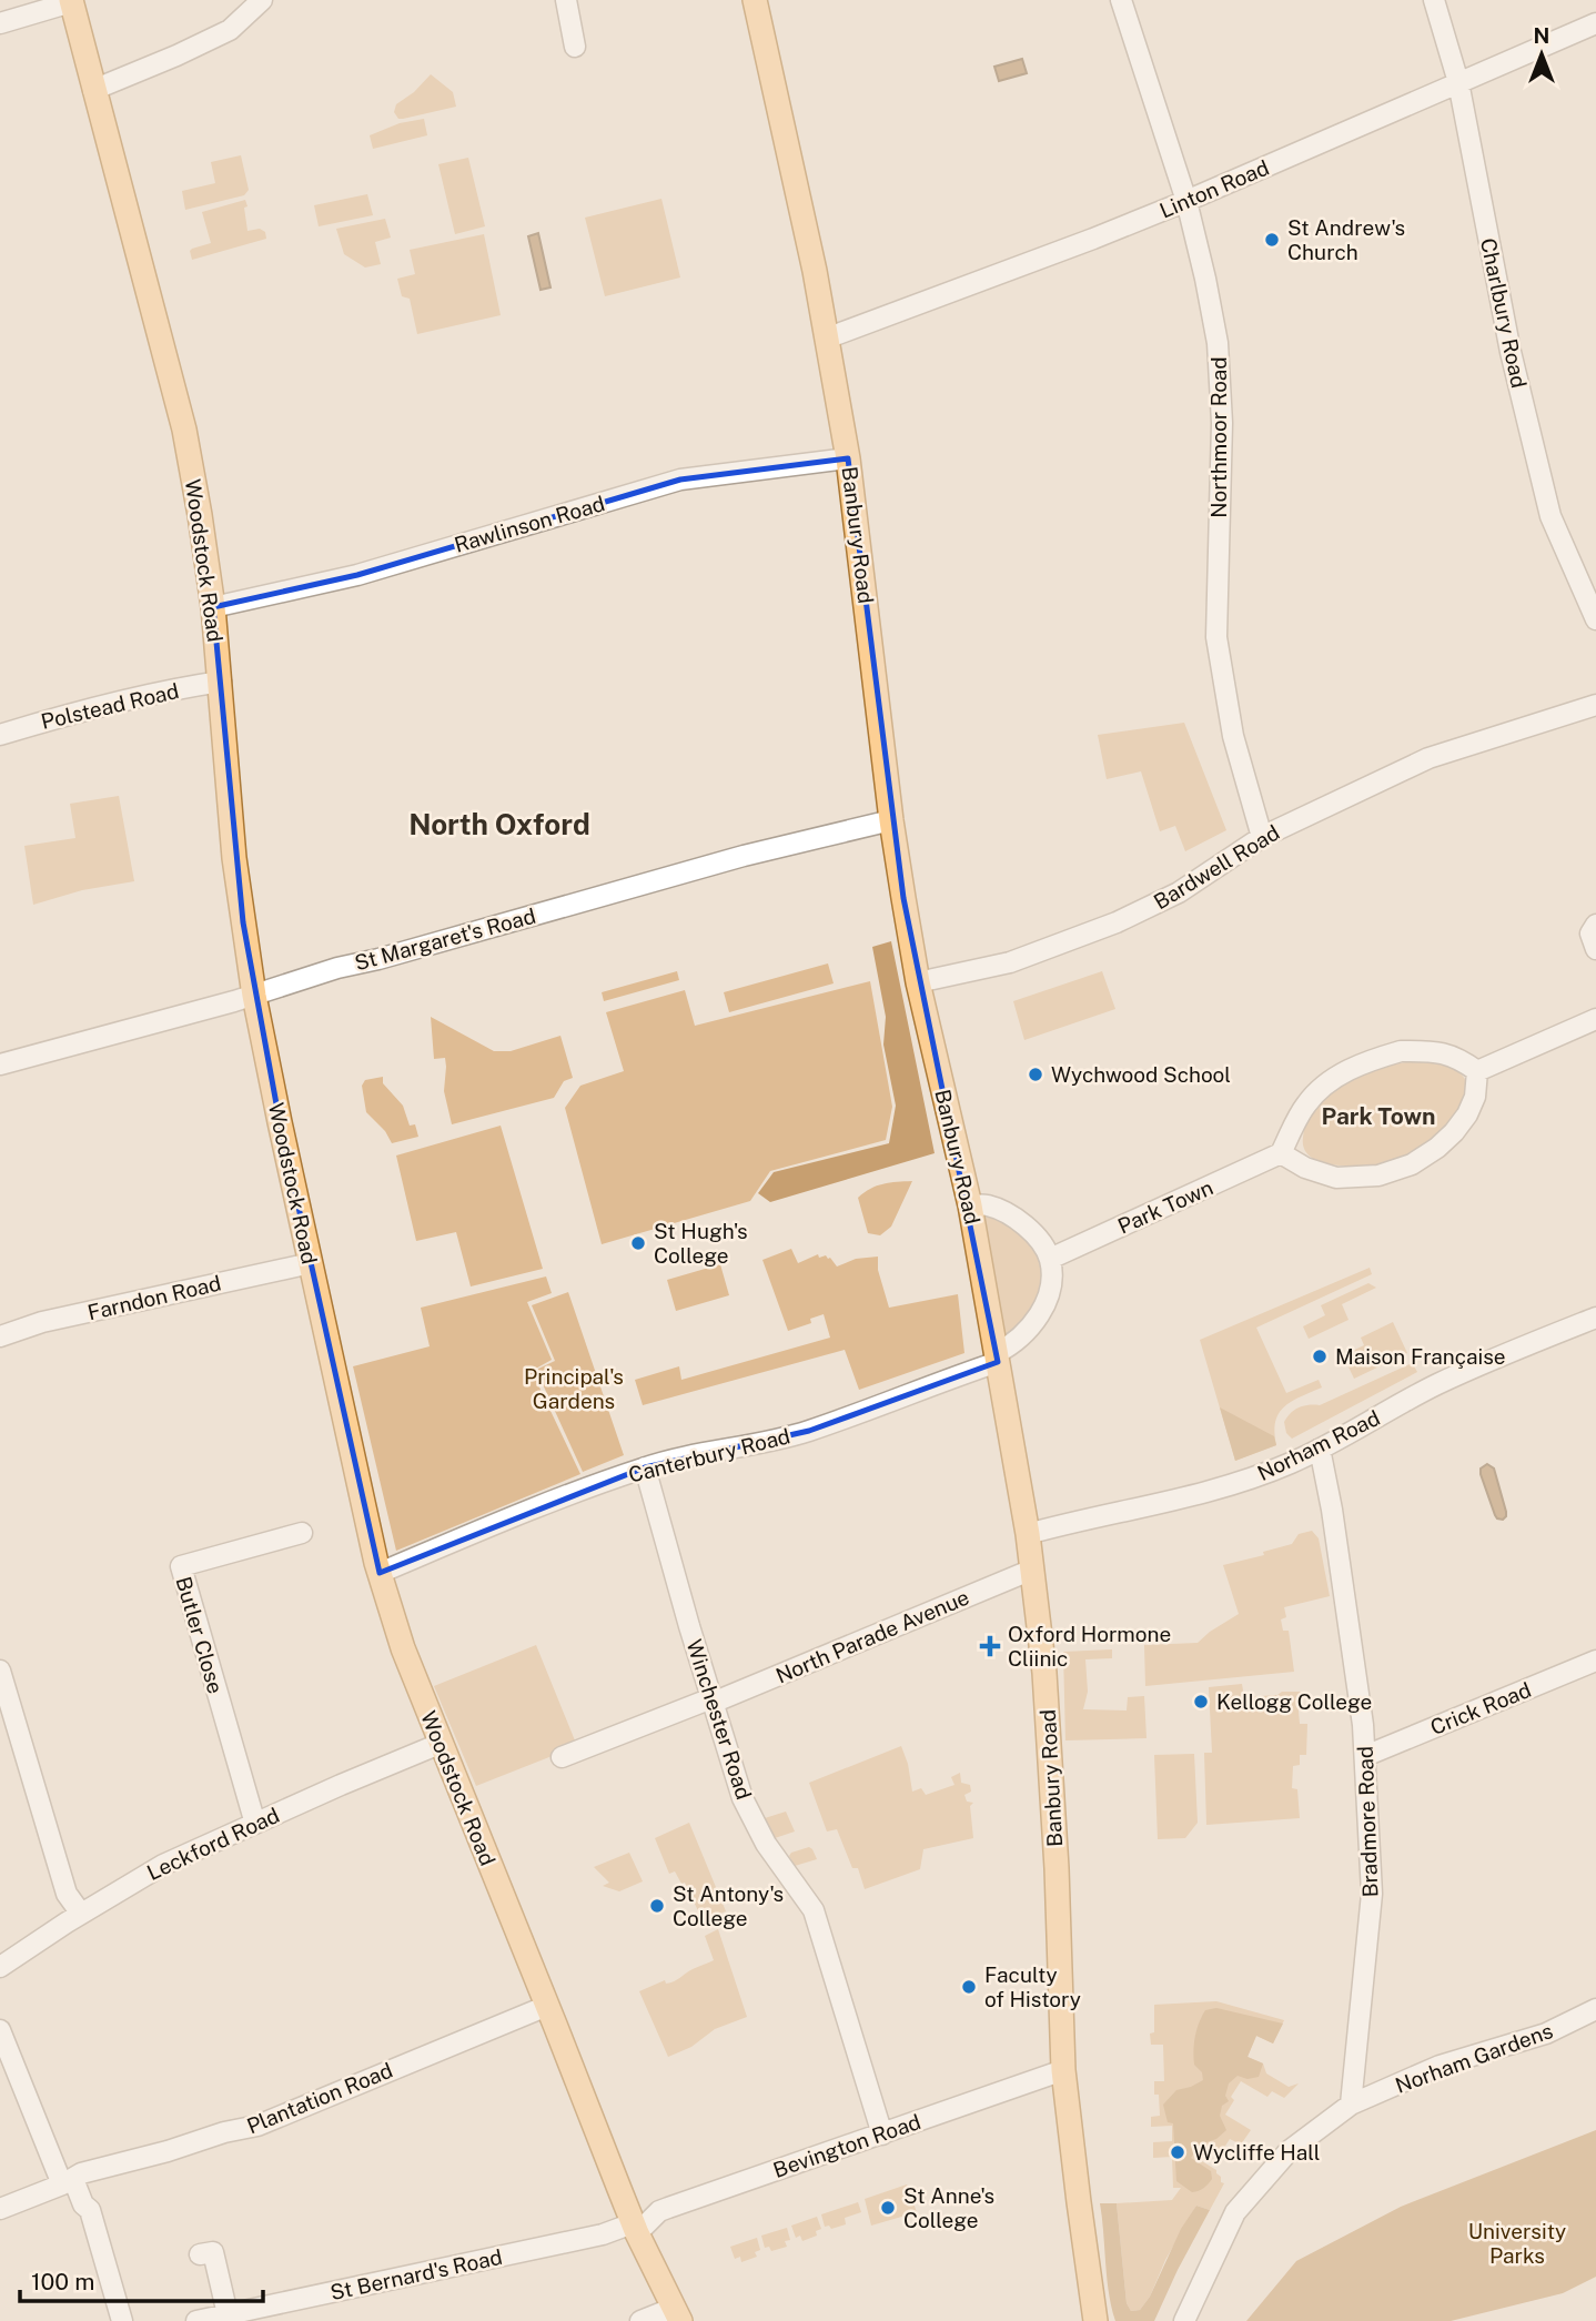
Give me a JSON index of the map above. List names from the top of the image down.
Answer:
{
  "streets": {
    "main road": ["Banbury Road", "Woodstock Road"],
    "street": [
      "Linton Road",
      "Charlbury Road",
      "Northmoor Road",
      "Rawlinson Road",
      "Polstead Road",
      "Bardwell Road",
      "St Margaret's Road",
      "Park Town",
      "Farndon Road",
      "Norham Road",
      "Canterbury Road",
      "Butler Close",
      "North Parade Avenue",
      "Crick Road",
      "Winchester Road",
      "Bradmore Road",
      "Leckford Road",
      "Norham Gardens",
      "Plantation Road",
      "Bevington Road",
      "St Bernard's Road"
    ]
  },
  "crossings": [
    ["Linton Road", "Charlbury Road"],
    ["Linton Road", "Northmoor Road"],
    ["Linton Road", "Banbury Road"],
    ["Northmoor Road", "Bardwell Road"],
    ["Rawlinson Road", "Banbury Road"],
    ["Rawlinson Road", "Woodstock Road"],
    ["Banbury Road", "Bardwell Road"],
    ["Banbury Road", "St Margaret's Road"],
    ["Banbury Road", "Norham Road"],
    ["Banbury Road", "Canterbury Road"],
    ["Banbury Road", "North Parade Avenue"],
    ["Banbury Road", "Bevington Road"],
    ["Woodstock Road", "Polstead Road"],
    ["Woodstock Road", "St Margaret's Road"],
    ["Woodstock Road", "Farndon Road"],
    ["Woodstock Road", "Canterbury Road"],
    ["Woodstock Road", "Leckford Road"],
    ["Woodstock Road", "Plantation Road"],
    ["Woodstock Road", "Bevington Road"],
    ["Woodstock Road", "St Bernard's Road"],
    ["Norham Road", "Bradmore Road"],
    ["Canterbury Road", "Winchester Road"],
    ["Butler Close", "Leckford Road"],
    ["North Parade Avenue", "Winchester Road"],
    ["Crick Road", "Bradmore Road"],
    ["Winchester Road", "Bevington Road"],
    ["Bradmore Road", "Norham Gardens"],
    ["Bevington Road", "St Bernard's Road"]
  ],
  "districts": ["North Oxford", "Park Town"],
  "parks": ["Principal's Gardens", "University Parks"],
  "places": {
    "other": [
      "St Andrew's Church",
      "Wychwood School",
      "St Hugh's College",
      "Maison Française",
      "Kellogg College",
      "St Antony's College",
      "Faculty of History",
      "Wycliffe Hall",
      "St Anne's College"
    ],
    "health": ["Oxford Hormone Cliinic"]
  },
  "scale_bar": "100 m",
  "north": "top"
}
